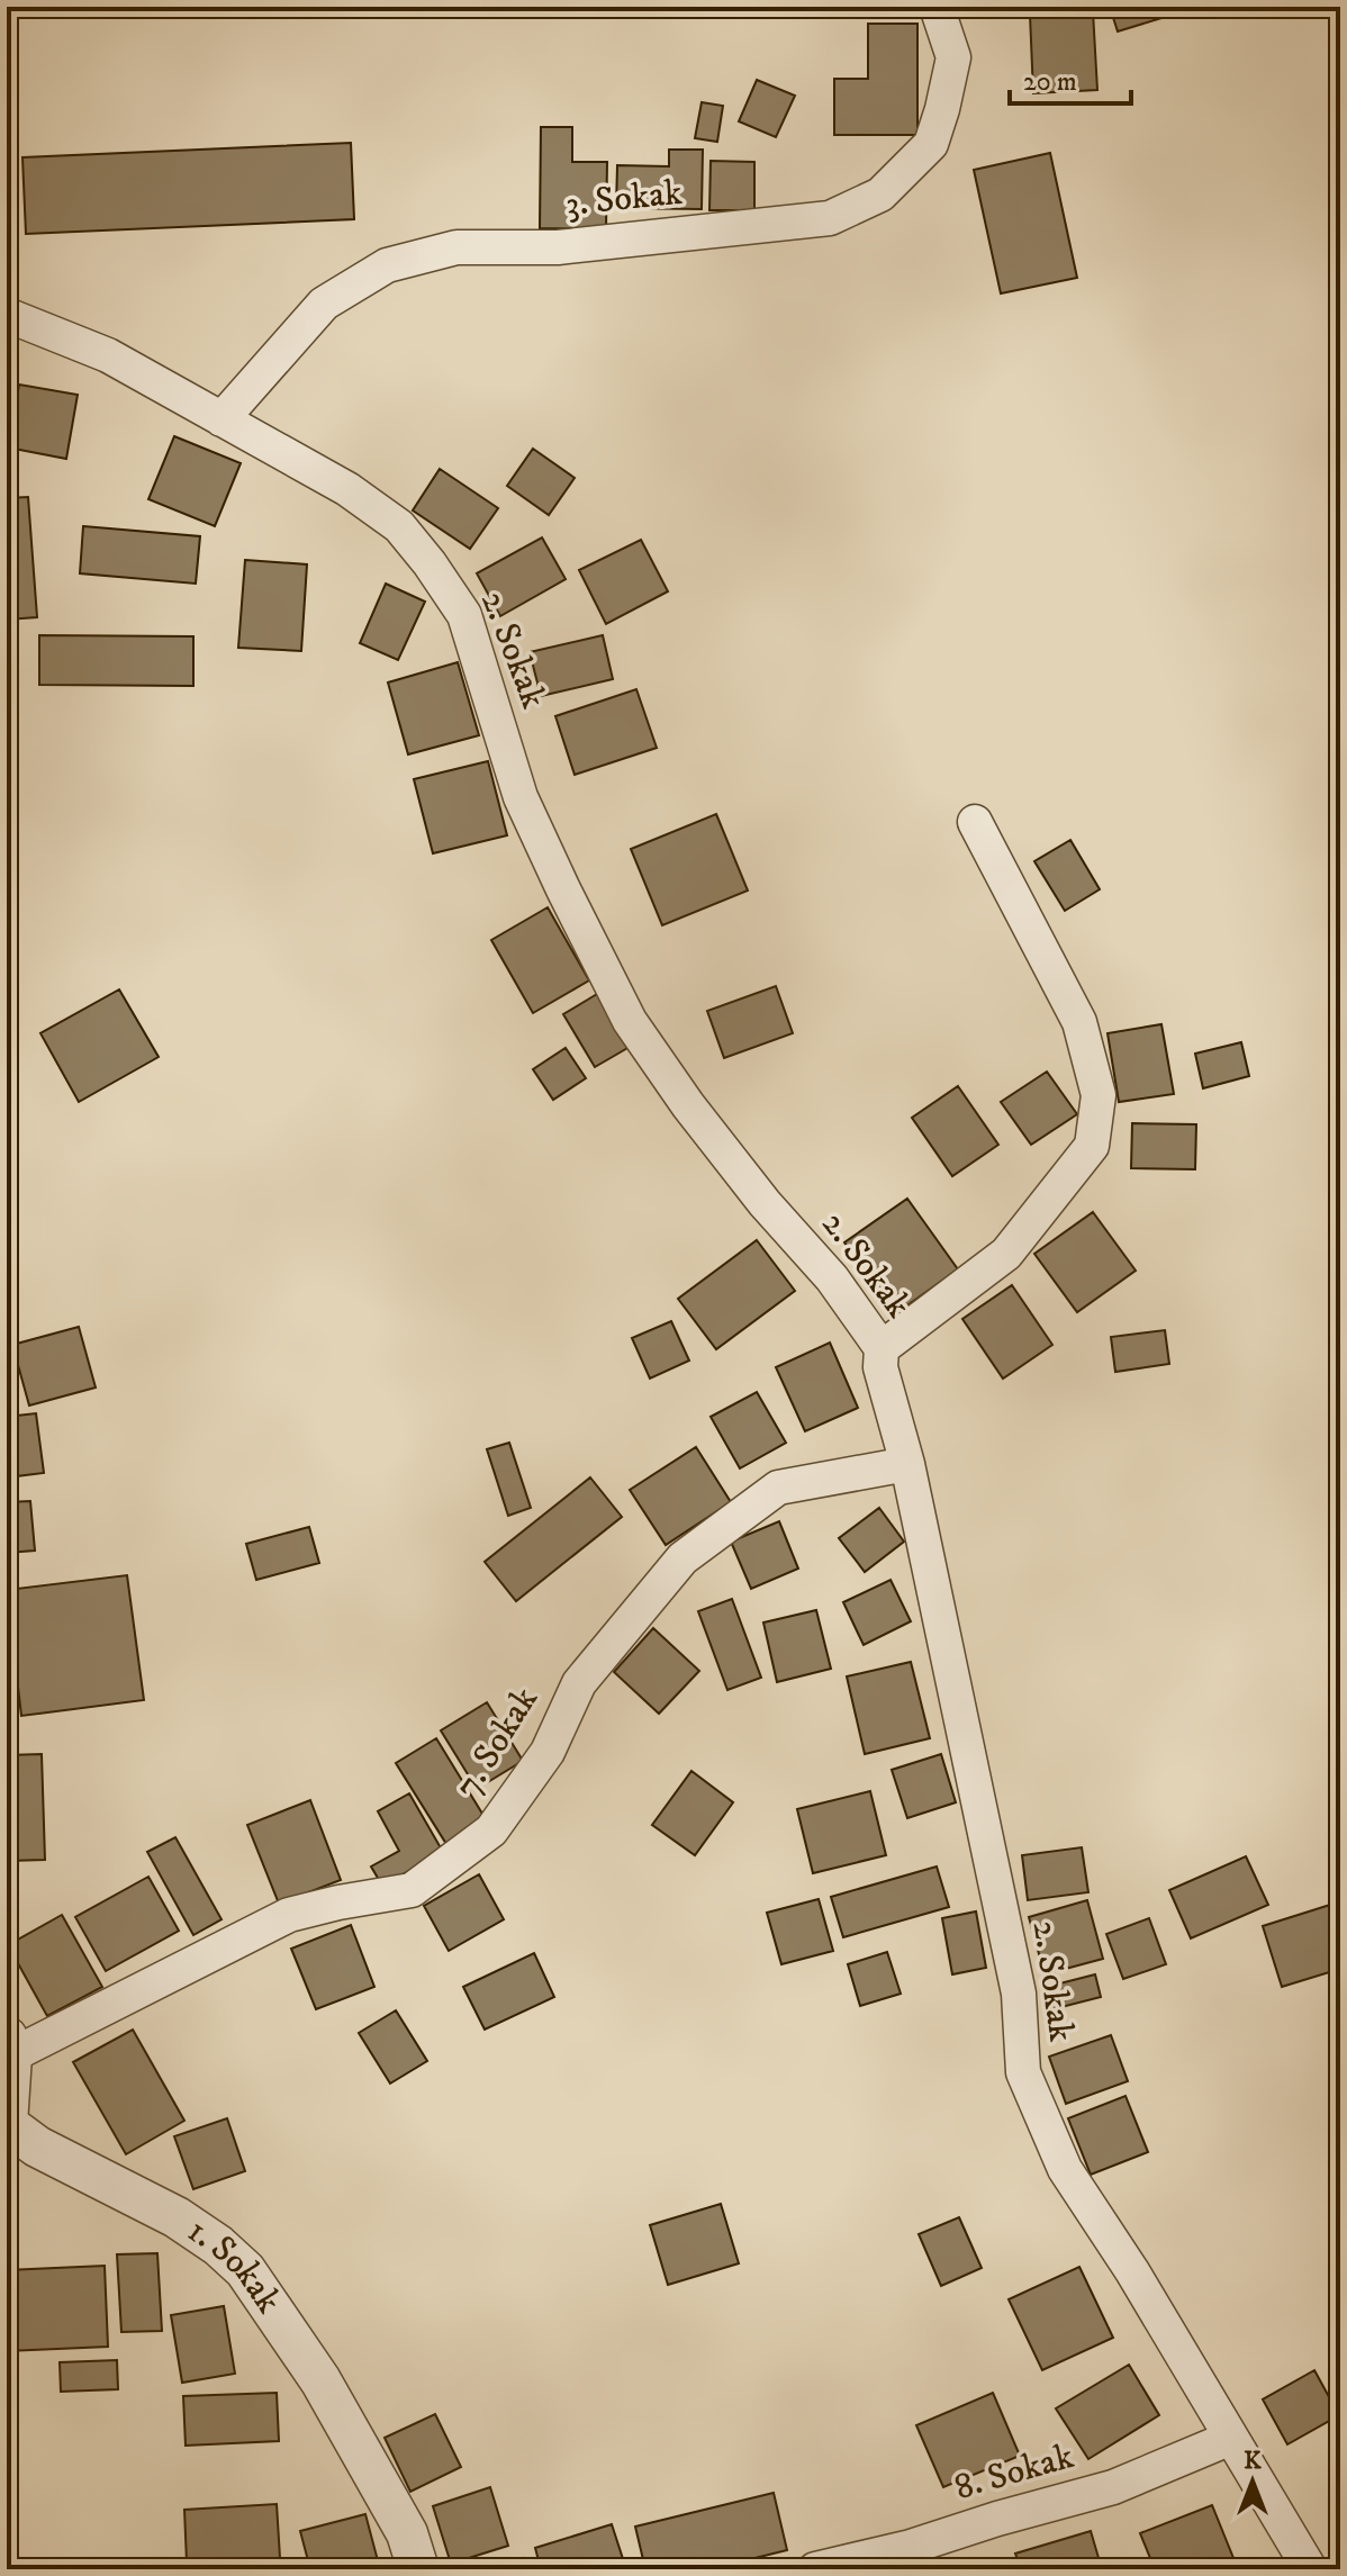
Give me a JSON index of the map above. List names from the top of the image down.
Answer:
{
  "streets": {
    "street": [
      "3. Sokak",
      "2. Sokak",
      "7. Sokak",
      "1. Sokak",
      "8. Sokak"
    ]
  },
  "crossings": [
    ["3. Sokak", "2. Sokak"],
    ["2. Sokak", "7. Sokak"],
    ["2. Sokak", "8. Sokak"],
    ["7. Sokak", "1. Sokak"]
  ],
  "scale_bar": "20 m",
  "north": "top"
}
